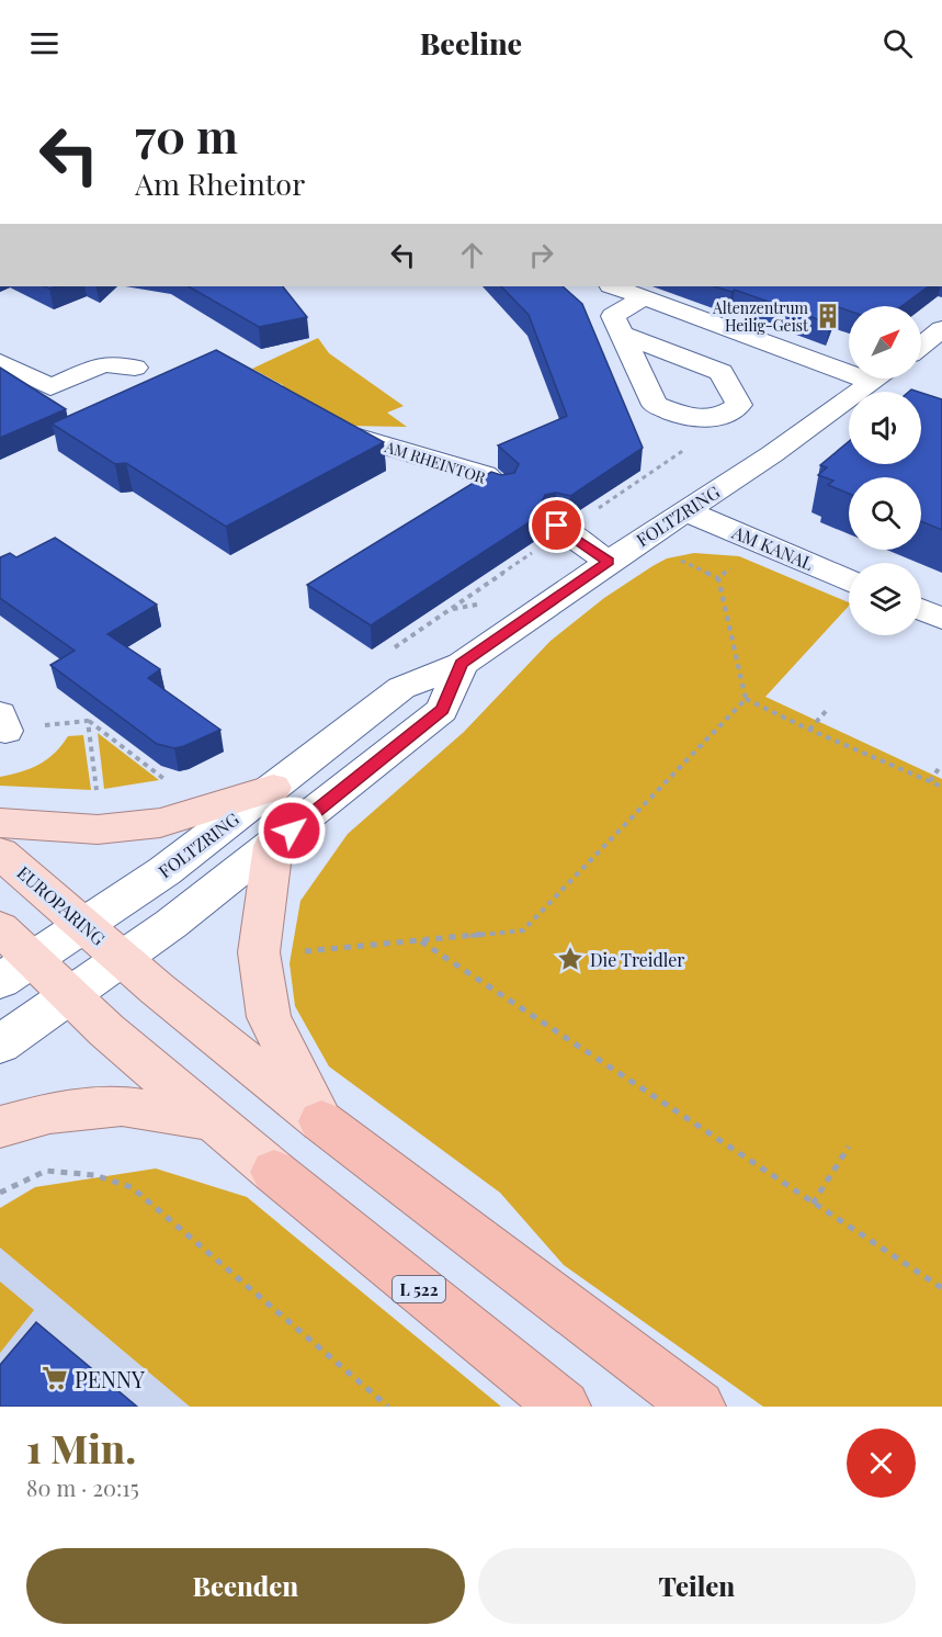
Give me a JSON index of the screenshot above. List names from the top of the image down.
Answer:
{
  "streets": {
    "highway": ["L 522"],
    "main road": ["EUROPARING"],
    "street": ["AM RHEINTOR", "FOLTZRING", "AM KANAL"]
  },
  "crossings": [
    ["FOLTZRING", "AM KANAL"],
    ["FOLTZRING", "EUROPARING"],
    ["FOLTZRING", "L 522"]
  ],
  "places": {
    "building": ["Altenzentrum Heilig-Geist"],
    "place": ["Die Treidler"],
    "supermarket": ["PENNY"]
  },
  "north": "top right",
  "page": {
    "header": "Beeline",
    "turn": ["70 m", "Am Rheintor"],
    "heading": ["1 Min.", "80 m · 20:15"],
    "buttons": ["Beenden", "Teilen"]
  }
}
